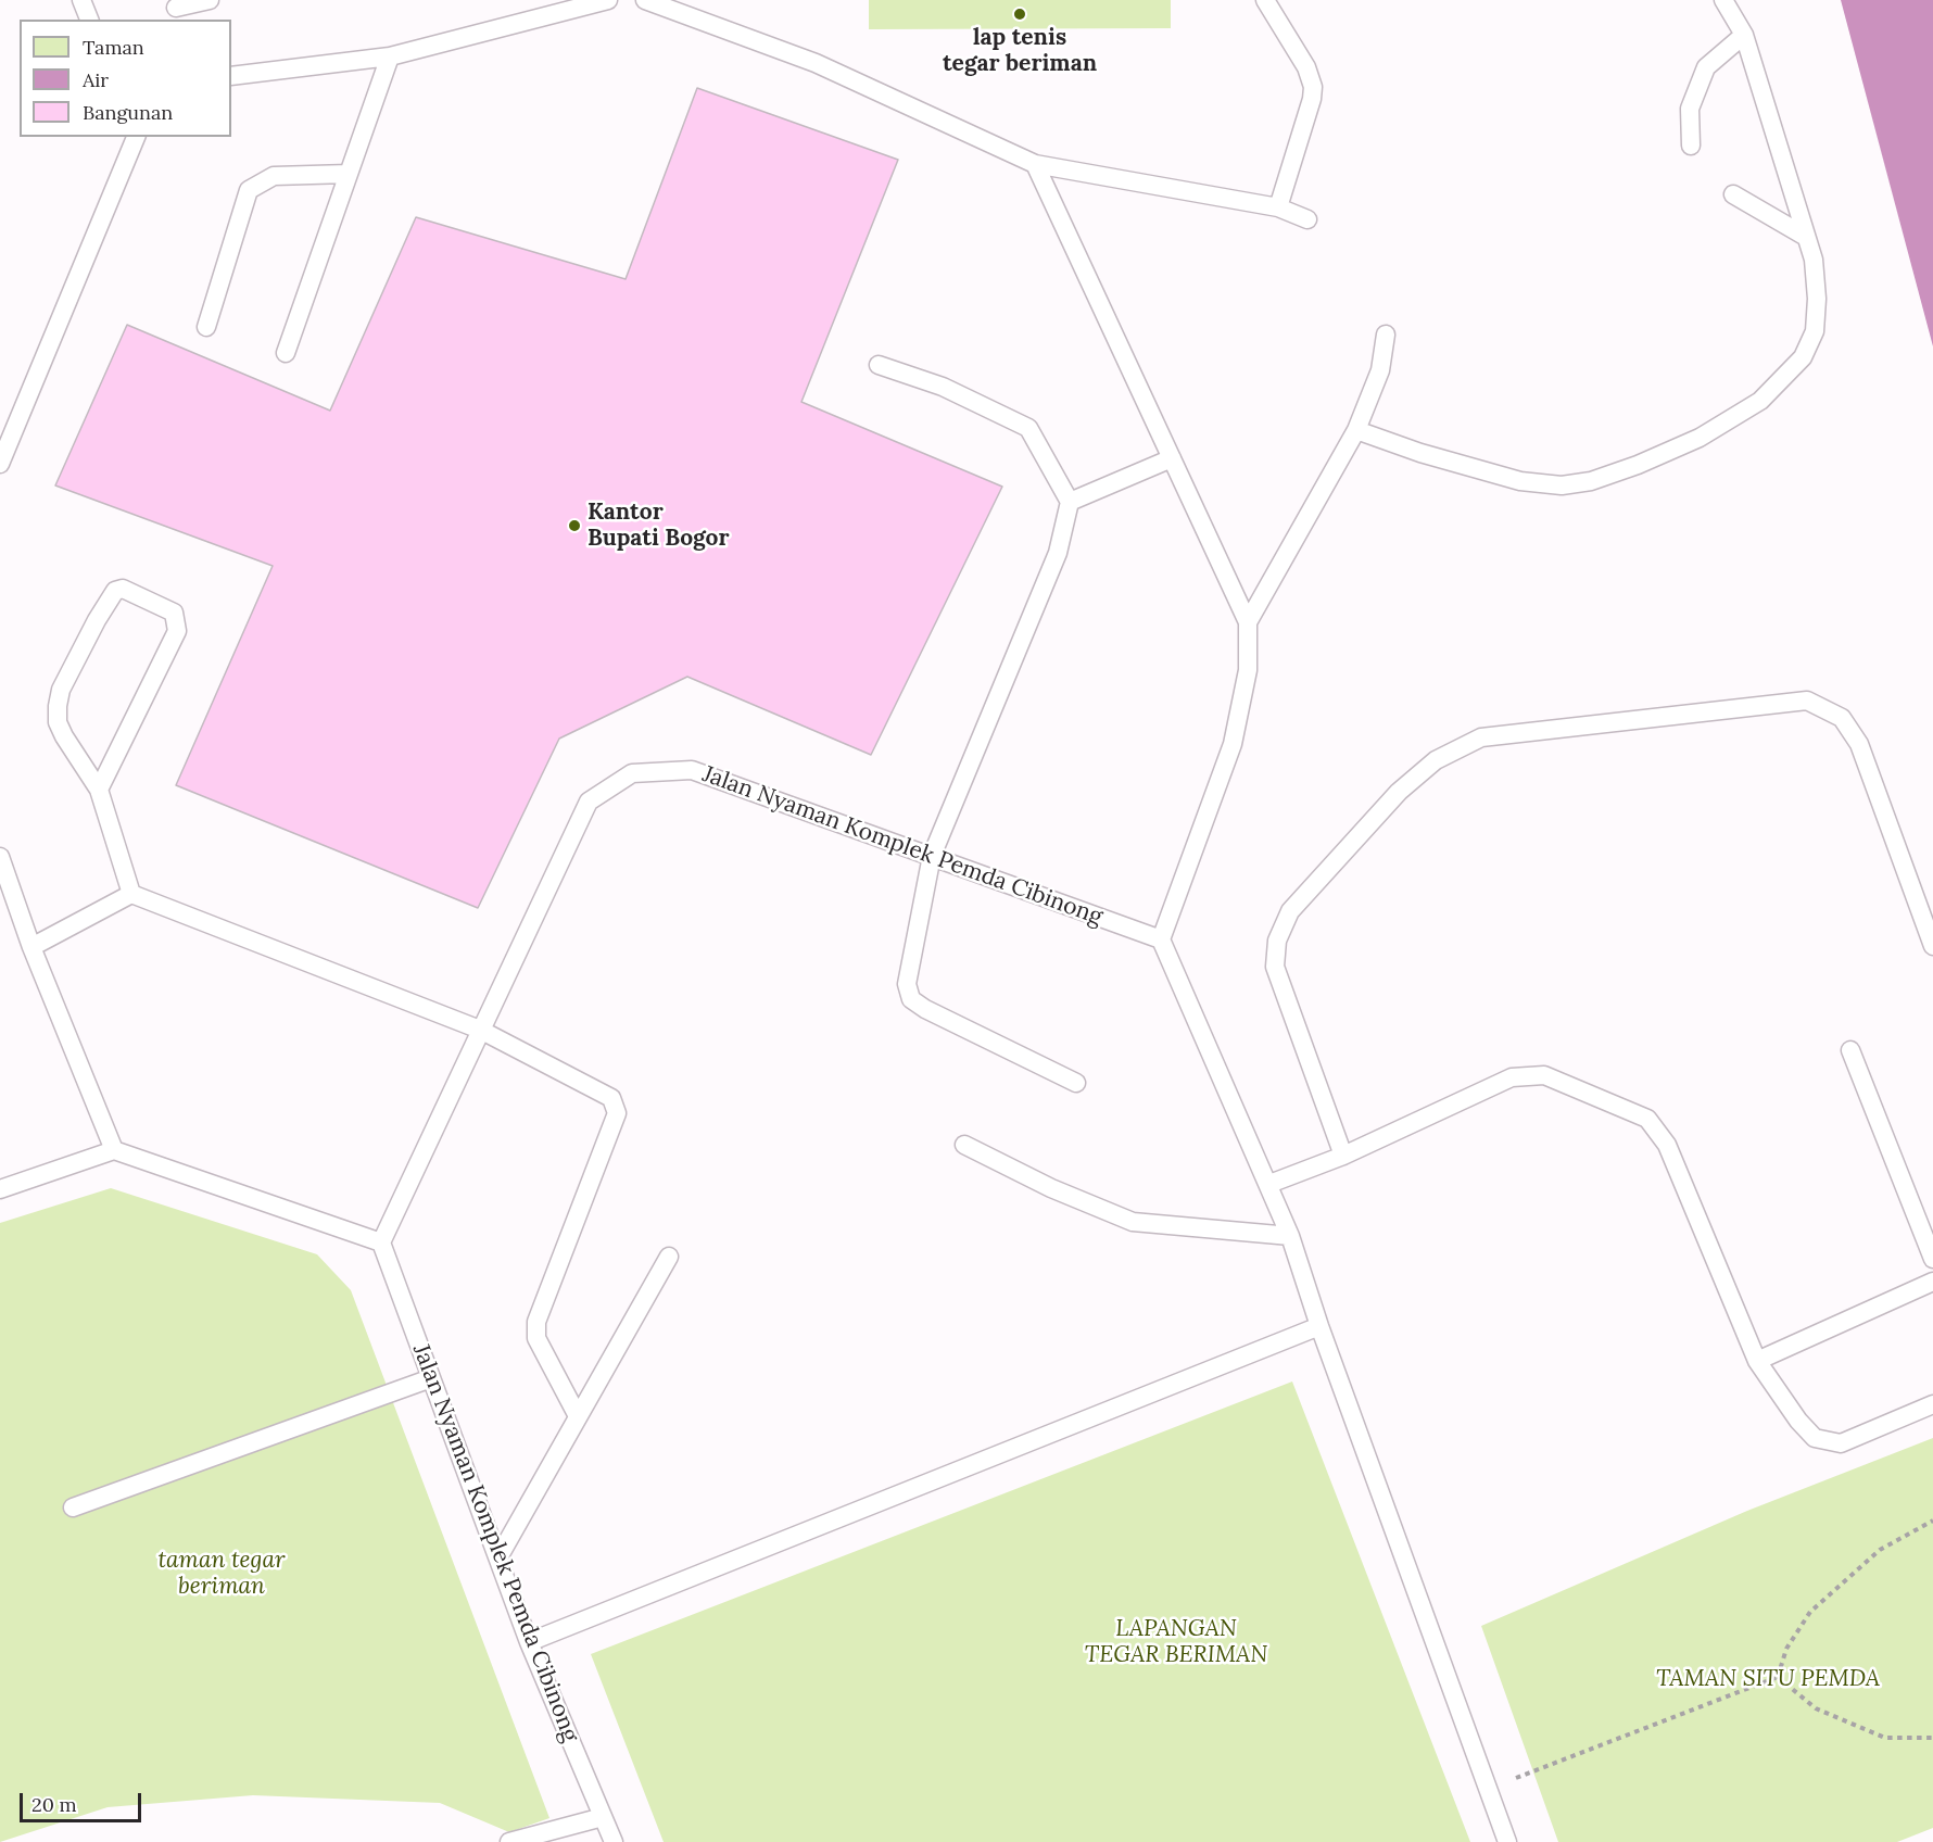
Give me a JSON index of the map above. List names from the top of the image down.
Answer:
{
  "streets": {
    "lane": ["Jalan Nyaman Komplek Pemda Cibinong"]
  },
  "parks": ["taman tegar beriman", "LAPANGAN TEGAR BERIMAN", "TAMAN SITU PEMDA"],
  "places": ["lap tenis tegar beriman", "Kantor Bupati Bogor"],
  "legend": ["Taman", "Air", "Bangunan"],
  "scale_bar": "20 m"
}
